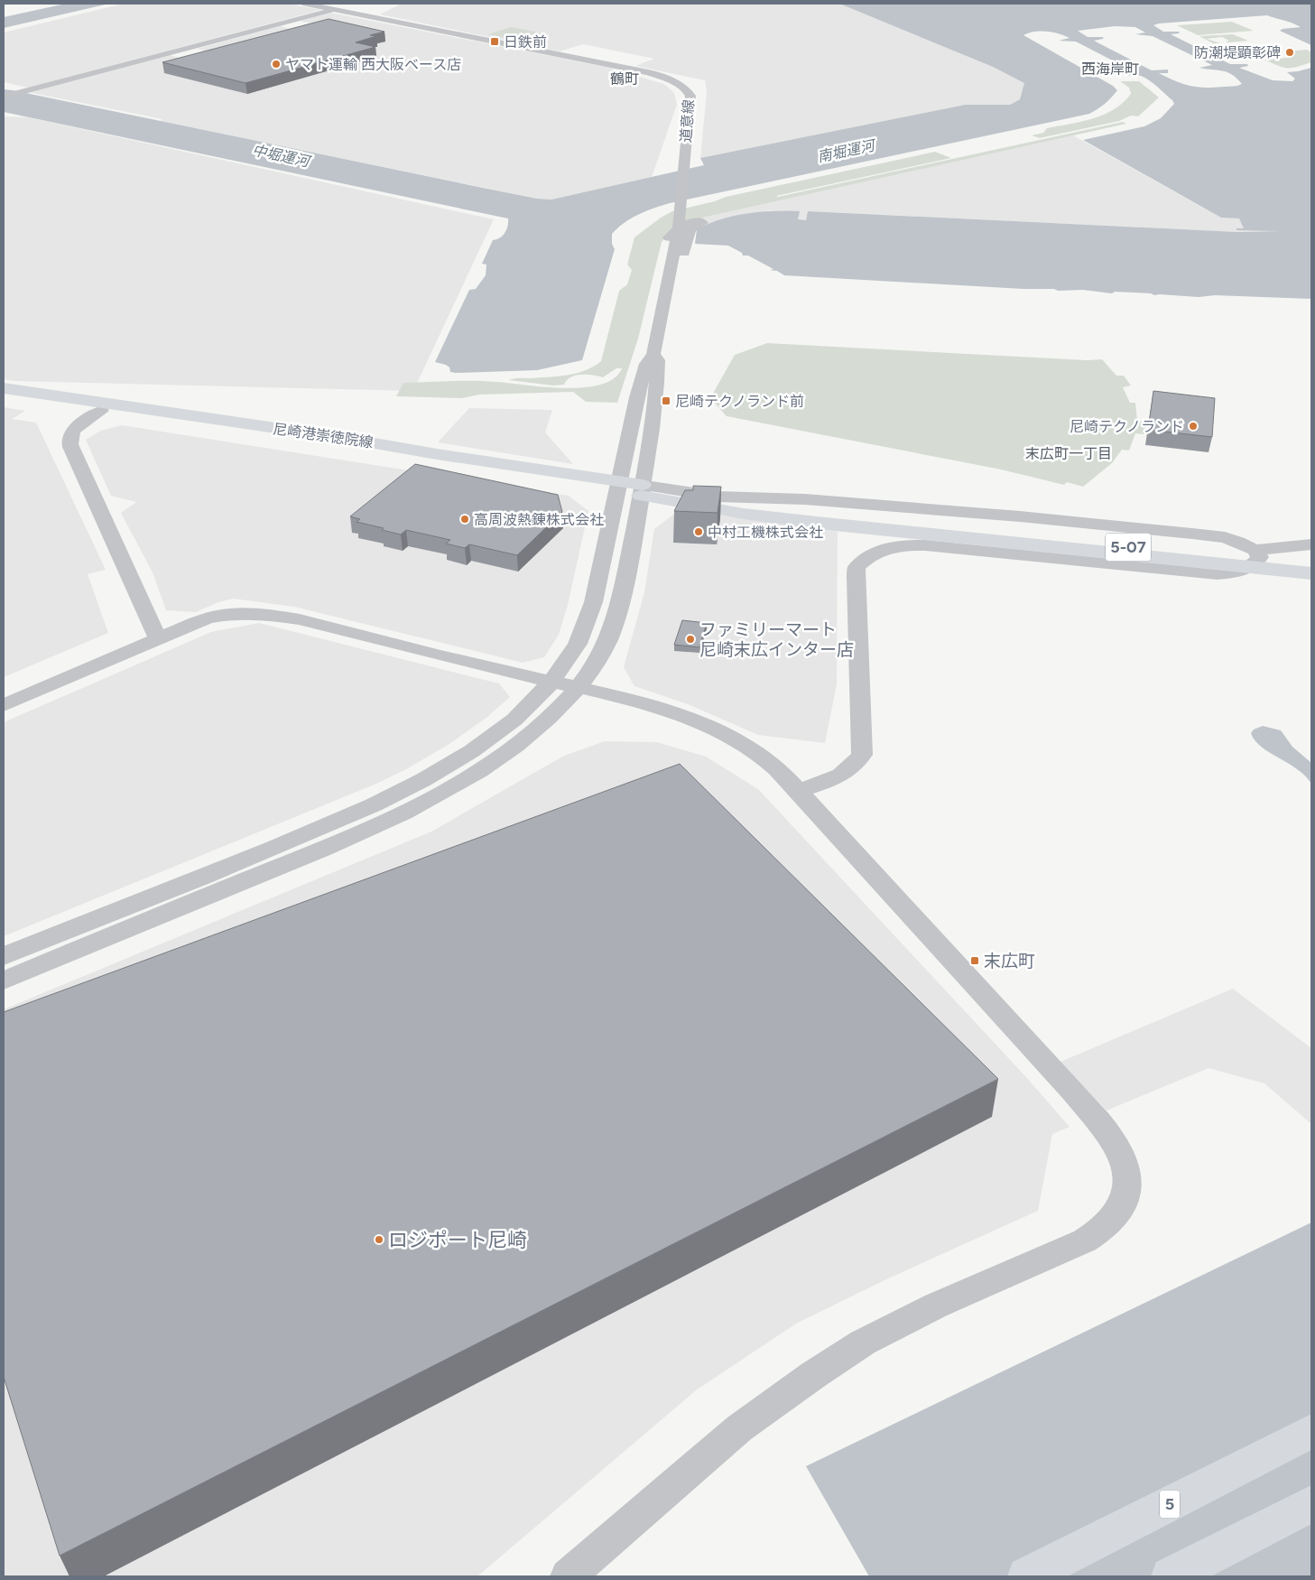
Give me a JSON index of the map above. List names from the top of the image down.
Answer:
{
  "streets": {
    "main road": ["尼崎港崇徳院線", "5-07", "5"],
    "street": ["道意線"]
  },
  "crossings": [
    ["道意線", "尼崎港崇徳院線"],
    ["道意線", "5-07"],
    ["尼崎港崇徳院線", "5-07"]
  ],
  "districts": ["西海岸町", "鶴町", "末広町一丁目"],
  "water": ["南堀運河", "中堀運河"],
  "places": {
    "transit": ["日鉄前", "尼崎テクノランド前", "末広町"],
    "other": [
      "防潮堤顕彰碑",
      "ヤマト運輸 西大阪ベース店",
      "尼崎テクノランド",
      "高周波熱錬株式会社",
      "中村工機株式会社",
      "ファミリーマート 尼崎末広インター店",
      "ロジポート尼崎"
    ]
  }
}
